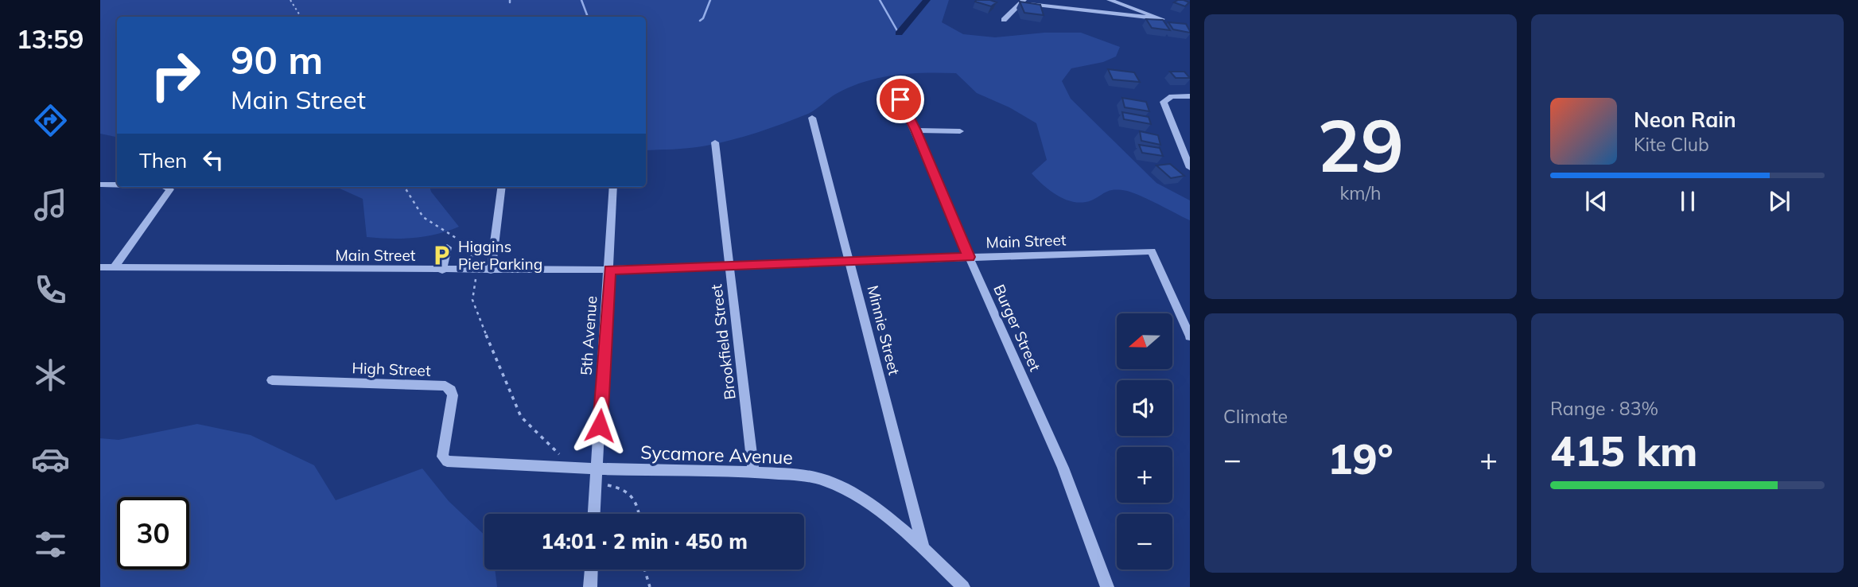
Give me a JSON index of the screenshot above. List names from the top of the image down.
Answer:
{
  "streets": {
    "street": [
      "Main Street",
      "Burger Street",
      "Minnie Street",
      "5th Avenue",
      "Brookfield Street",
      "High Street",
      "Sycamore Avenue"
    ]
  },
  "crossings": [
    ["Main Street", "Burger Street"],
    ["Main Street", "Minnie Street"],
    ["Main Street", "5th Avenue"],
    ["Main Street", "Brookfield Street"],
    ["Minnie Street", "Sycamore Avenue"],
    ["5th Avenue", "High Street"],
    ["5th Avenue", "Sycamore Avenue"],
    ["Brookfield Street", "Sycamore Avenue"],
    ["High Street", "Sycamore Avenue"]
  ],
  "places": {
    "parking": ["Higgins Pier Parking"]
  },
  "north": "left",
  "page": {
    "tabs": "13:59",
    "tile": [
      ["29", "km/h"],
      "Climate",
      ["Range · 83%", "415 km"]
    ],
    "turn": ["90 m", "Main Street"],
    "song": ["Neon Rain", "Kite Club"],
    "then": "Then",
    "map_buttons": ["+", "−"],
    "heat": ["−", "19°", "+"],
    "limit": "30",
    "trip": "14:01 · 2 min · 450 m"
  }
}
